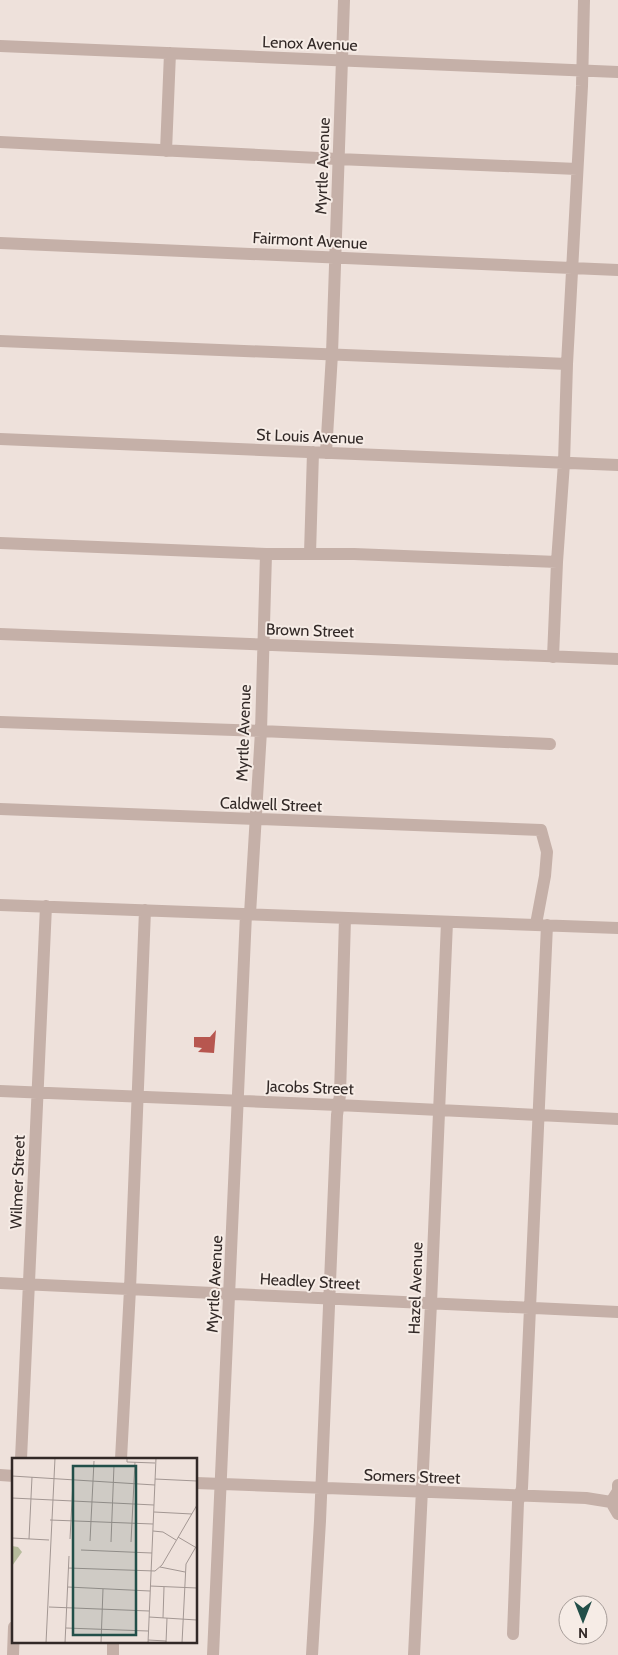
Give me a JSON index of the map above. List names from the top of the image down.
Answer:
{
  "streets": {
    "street": [
      "Lenox Avenue",
      "Myrtle Avenue",
      "Fairmont Avenue",
      "St Louis Avenue",
      "Brown Street",
      "Caldwell Street",
      "Jacobs Street",
      "Wilmer Street",
      "Headley Street",
      "Hazel Avenue",
      "Somers Street"
    ]
  },
  "crossings": [
    ["Lenox Avenue", "Myrtle Avenue"],
    ["Myrtle Avenue", "Fairmont Avenue"],
    ["Myrtle Avenue", "St Louis Avenue"],
    ["Myrtle Avenue", "Brown Street"],
    ["Myrtle Avenue", "Caldwell Street"],
    ["Myrtle Avenue", "Jacobs Street"],
    ["Myrtle Avenue", "Headley Street"],
    ["Myrtle Avenue", "Somers Street"],
    ["Jacobs Street", "Wilmer Street"],
    ["Jacobs Street", "Hazel Avenue"],
    ["Wilmer Street", "Headley Street"],
    ["Headley Street", "Hazel Avenue"],
    ["Hazel Avenue", "Somers Street"]
  ],
  "north": "bottom"
}
